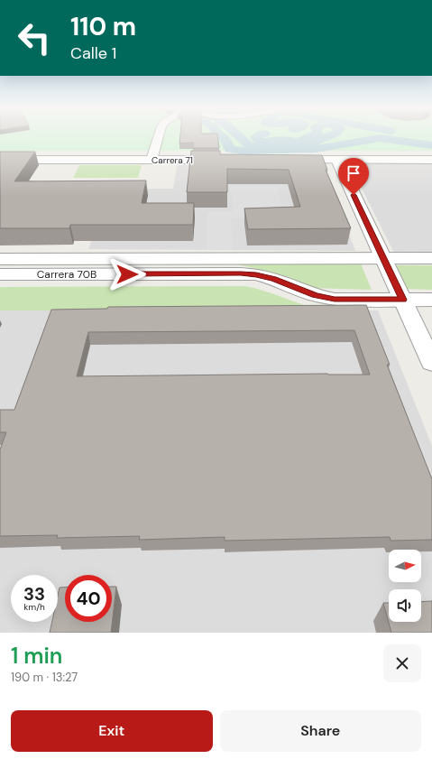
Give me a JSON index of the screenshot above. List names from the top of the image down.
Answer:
{
  "streets": {
    "street": ["Carrera 71", "Carrera 70B"]
  },
  "north": "right",
  "page": {
    "turn": ["110 m", "Calle 1"],
    "speed": "33 km/h",
    "limit": "40",
    "heading": ["1 min", "190 m · 13:27"],
    "buttons": ["Exit", "Share"]
  }
}
